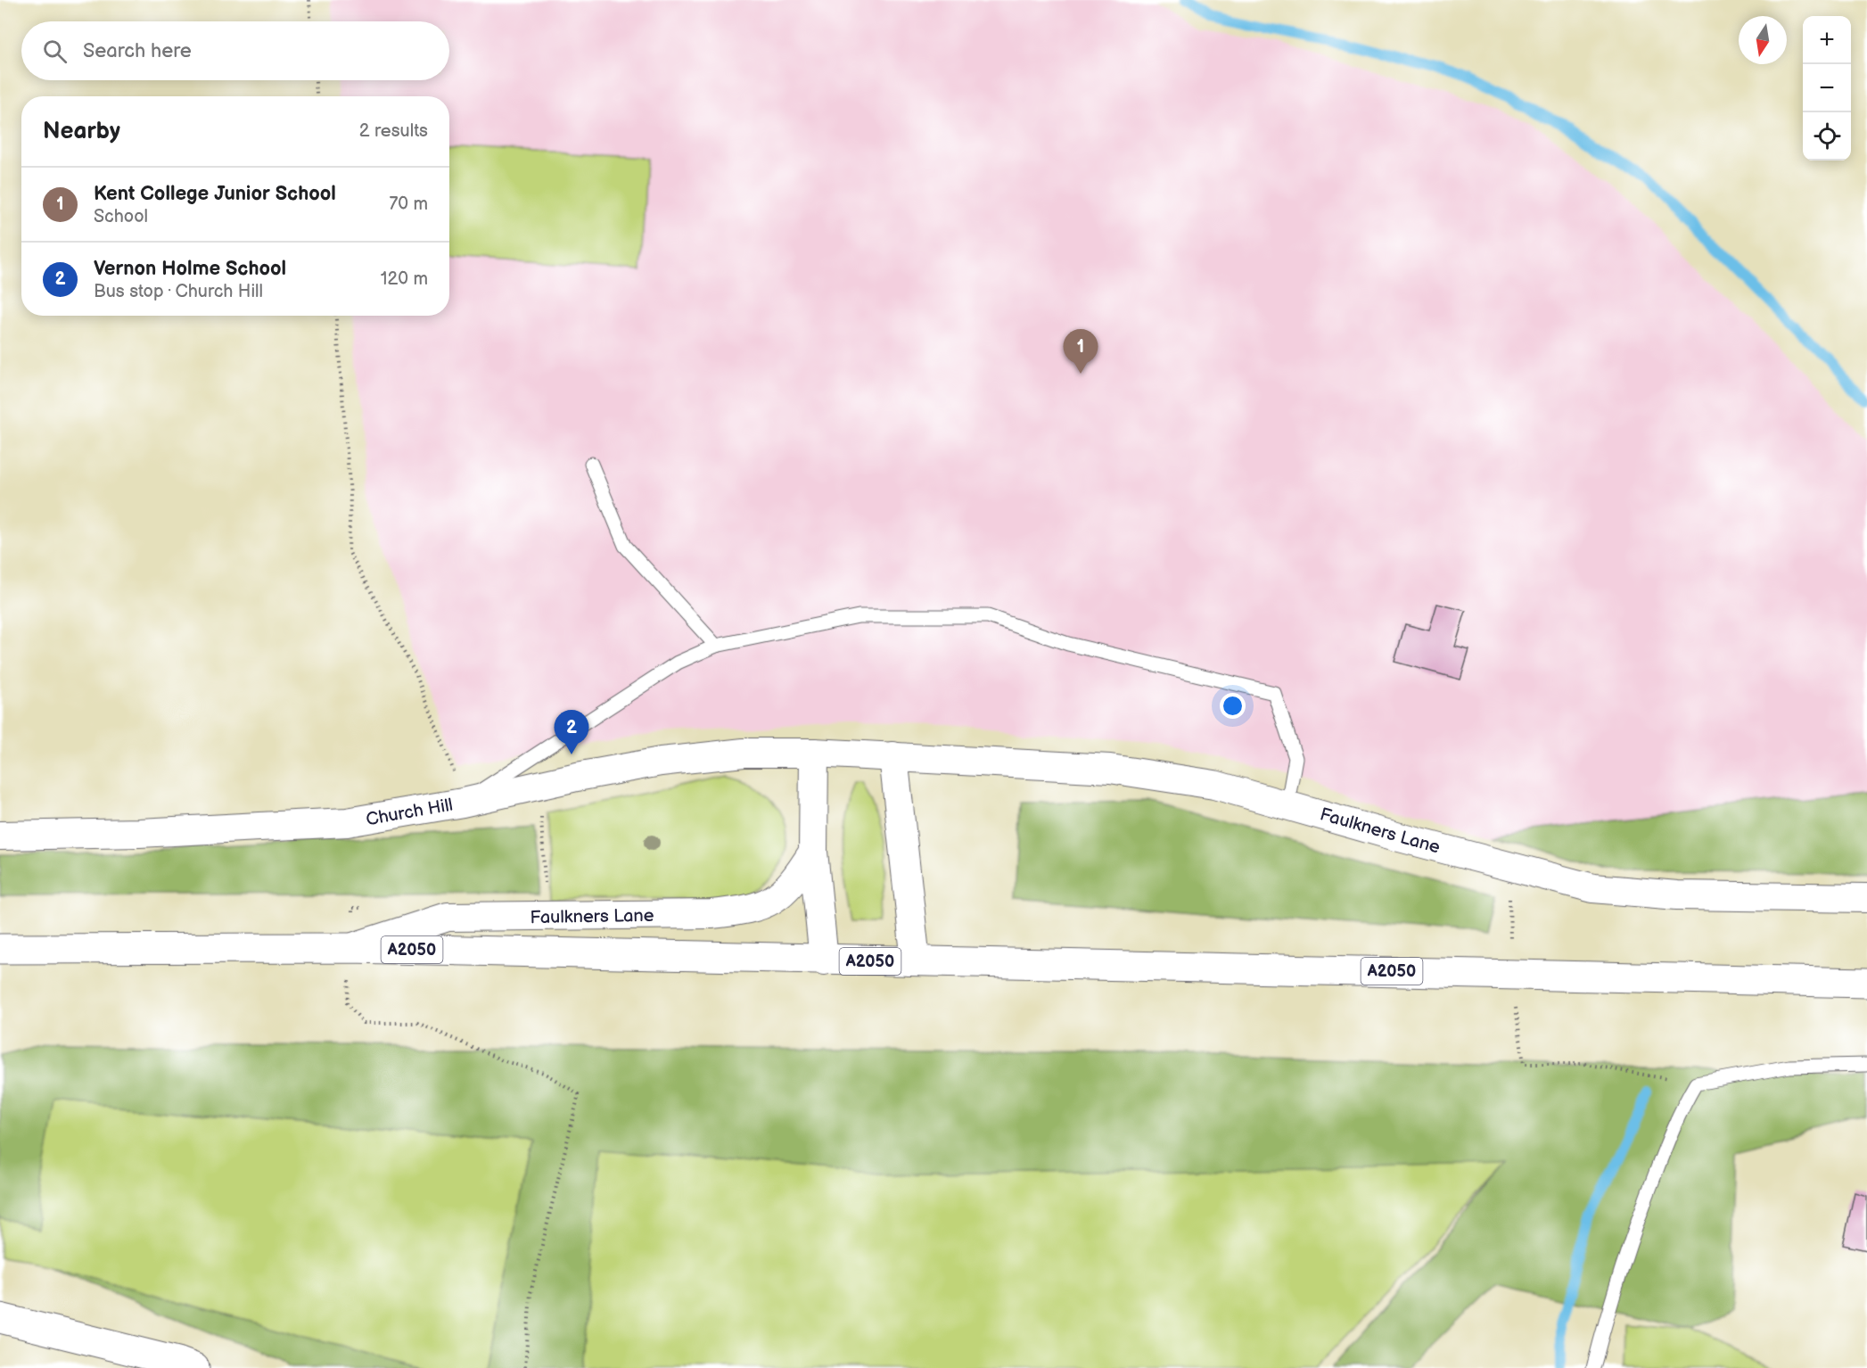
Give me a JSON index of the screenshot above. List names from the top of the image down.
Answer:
{
  "streets": {
    "main road": ["A2050"],
    "street": ["Church Hill", "Faulkners Lane"]
  },
  "crossings": [
    ["Church Hill", "Faulkners Lane"],
    ["Faulkners Lane", "A2050"]
  ],
  "north": "bottom",
  "page": {
    "map_buttons": ["+", "−"],
    "search": "Search here",
    "heading": ["Nearby", "2 results"],
    "list": [
      {
        "mark": "1",
        "name": "Kent College Junior School",
        "note": "School",
        "value": "70 m"
      },
      {
        "mark": "2",
        "name": "Vernon Holme School",
        "note": "Bus stop · Church Hill",
        "value": "120 m"
      }
    ],
    "pins": ["1", "2"]
  }
}
